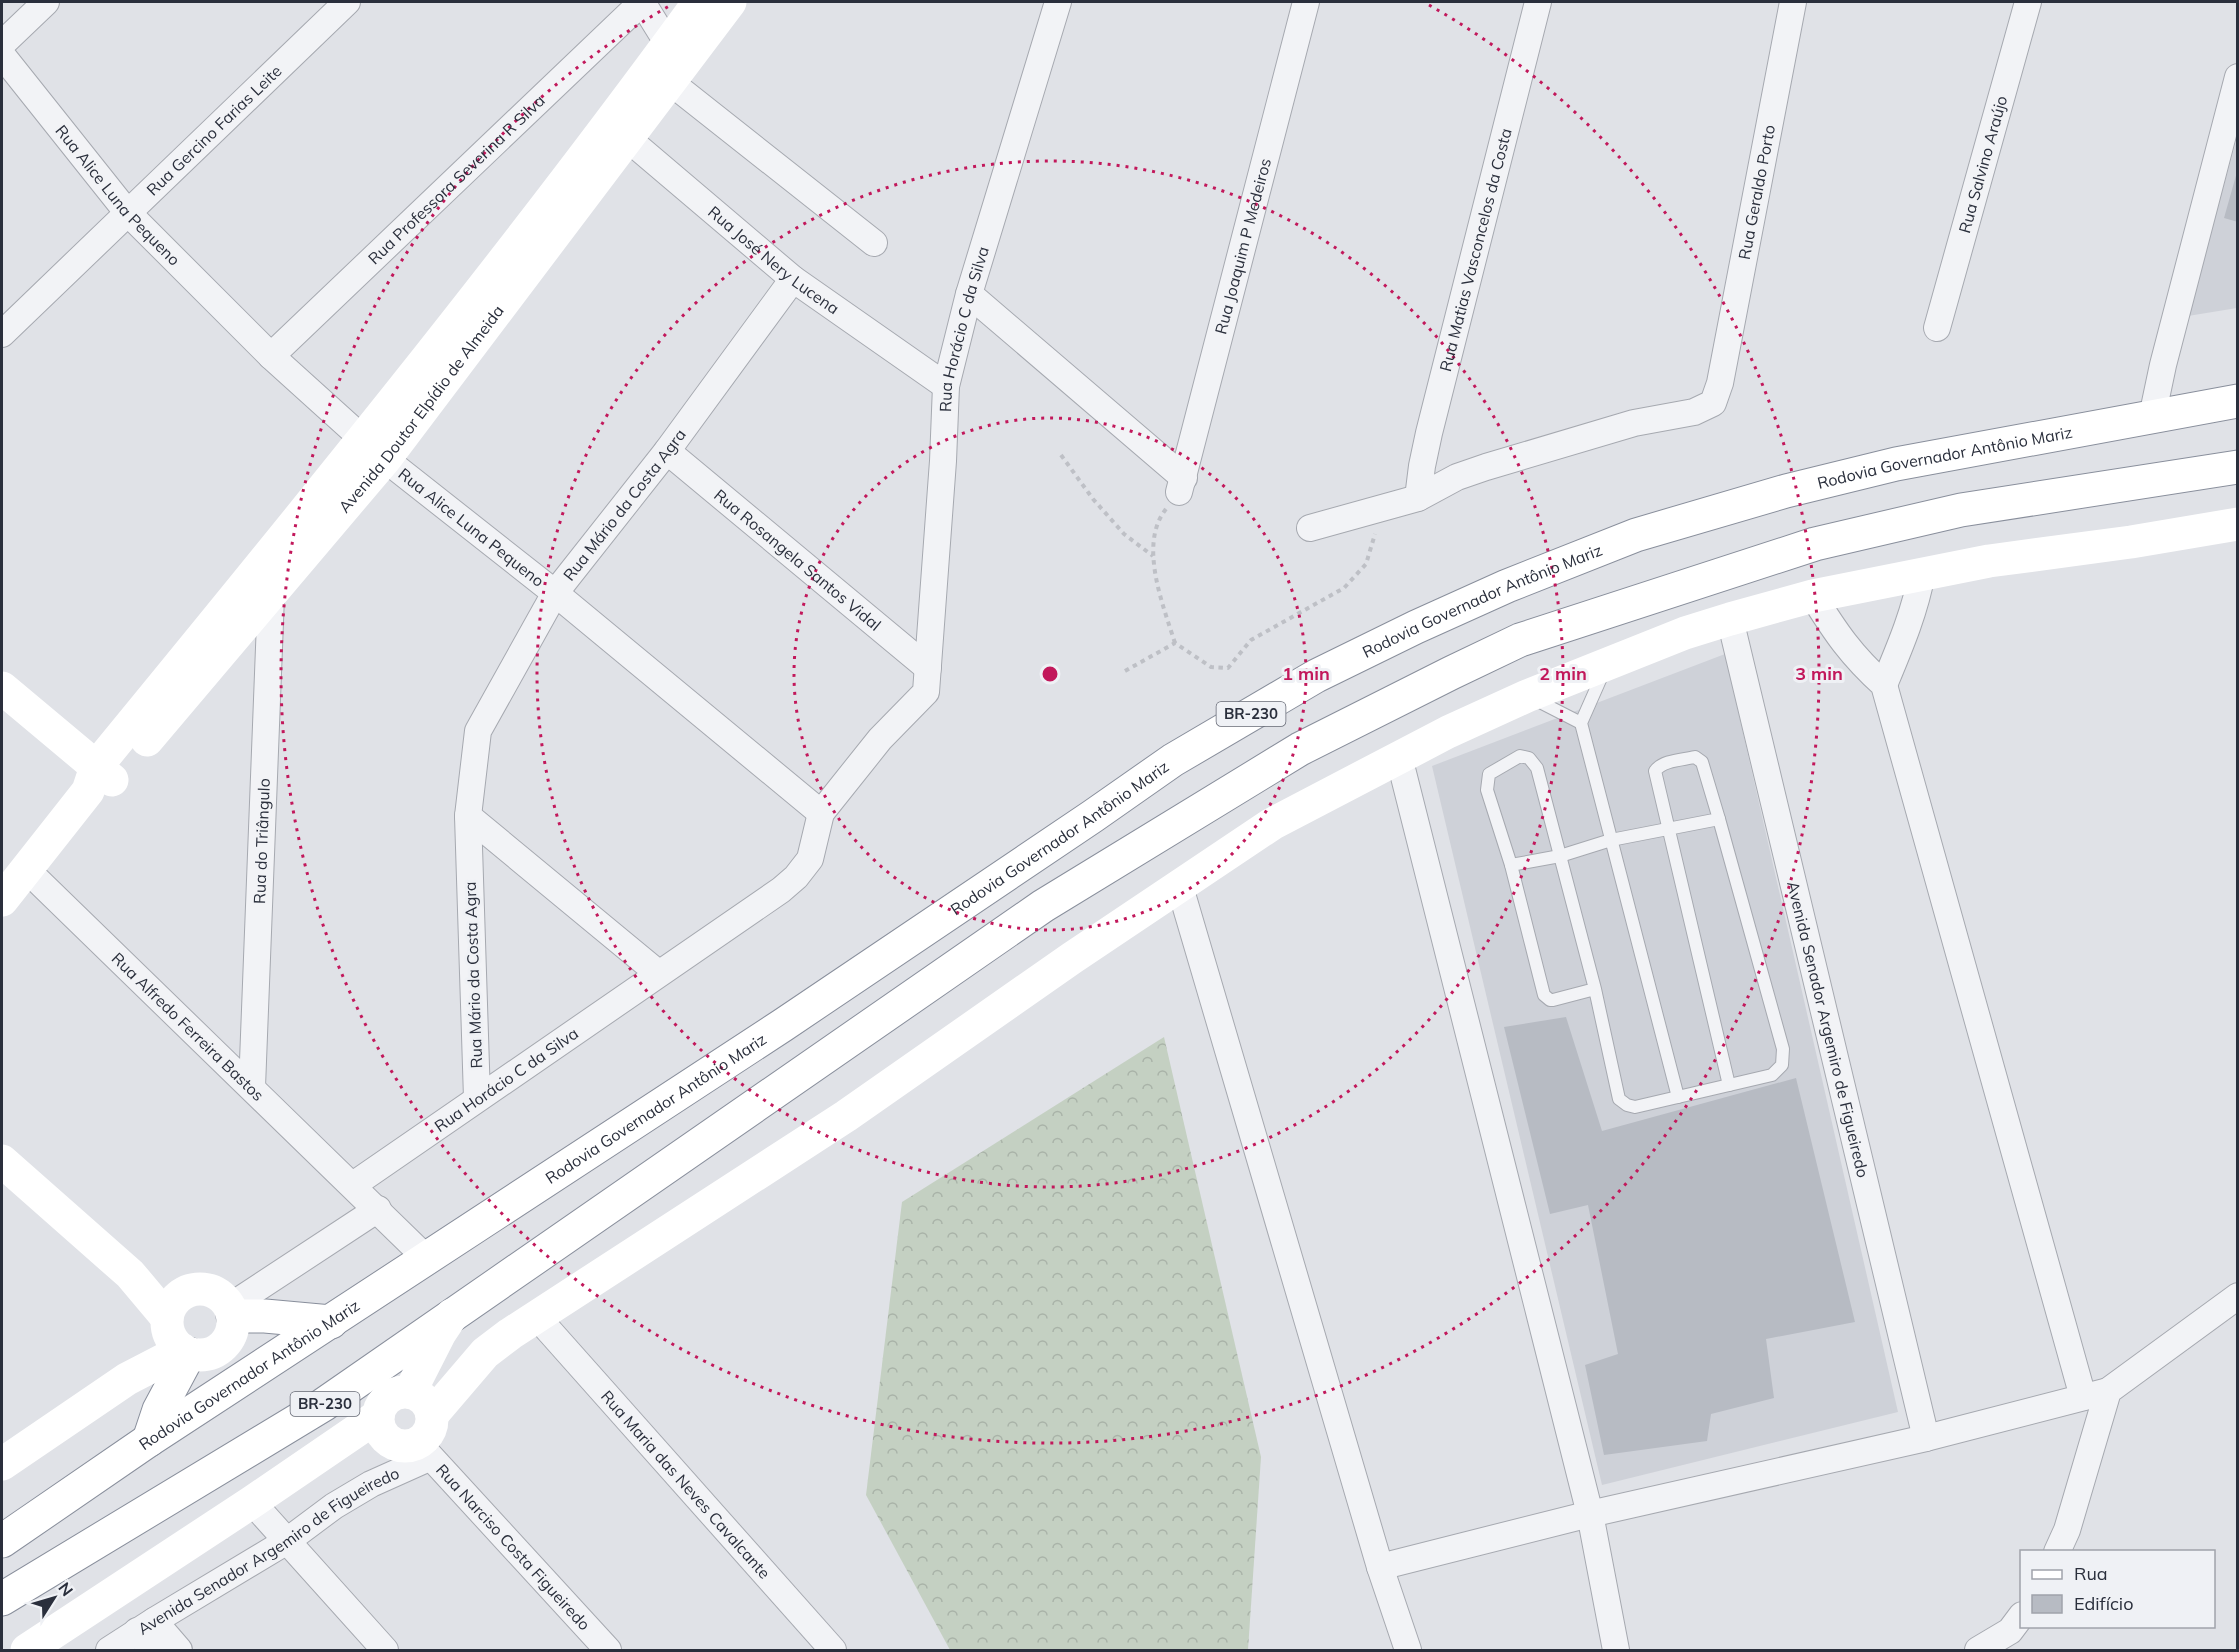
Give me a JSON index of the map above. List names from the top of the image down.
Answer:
{
  "streets": {
    "main road": ["Avenida Doutor Elpídio de Almeida", "Rodovia Governador Antônio Mariz", "BR-230"],
    "street": [
      "Rua Gercino Farias Leite",
      "Rua Salvino Araújo",
      "Rua Professora Severina R Silva",
      "Rua Geraldo Porto",
      "Rua Alice Luna Pequeno",
      "Rua Joaquim P Medeiros",
      "Rua Matias Vasconcelos da Costa",
      "Rua José Nery Lucena",
      "Rua Horácio C da Silva",
      "Rua Mário da Costa Agra",
      "Rua Rosangela Santos Vidal",
      "Rua do Triângulo",
      "Rua Alfredo Ferreira Bastos",
      "Avenida Senador Argemiro de Figueiredo",
      "Rua Maria das Neves Cavalcante",
      "Rua Narciso Costa Figueiredo"
    ]
  },
  "crossings": [
    ["Rua Gercino Farias Leite", "Rua Alice Luna Pequeno"],
    ["Rua Professora Severina R Silva", "Rua Alice Luna Pequeno"],
    ["Rua Geraldo Porto", "Rua Matias Vasconcelos da Costa"],
    ["Rua Alice Luna Pequeno", "Rua Horácio C da Silva"],
    ["Rua Alice Luna Pequeno", "Avenida Doutor Elpídio de Almeida"],
    ["Rua Alice Luna Pequeno", "Rua Mário da Costa Agra"],
    ["Rua José Nery Lucena", "Rua Horácio C da Silva"],
    ["Rua José Nery Lucena", "Avenida Doutor Elpídio de Almeida"],
    ["Rua José Nery Lucena", "Rua Mário da Costa Agra"],
    ["Rua Horácio C da Silva", "Rua Mário da Costa Agra"],
    ["Rua Horácio C da Silva", "Rua Rosangela Santos Vidal"],
    ["Rua Horácio C da Silva", "Rua Alfredo Ferreira Bastos"],
    ["Avenida Doutor Elpídio de Almeida", "Rua do Triângulo"],
    ["Avenida Doutor Elpídio de Almeida", "Rua Alfredo Ferreira Bastos"],
    ["Rodovia Governador Antônio Mariz", "Rua Alfredo Ferreira Bastos"],
    ["Rua Mário da Costa Agra", "Rua Rosangela Santos Vidal"],
    ["Rua do Triângulo", "Rua Alfredo Ferreira Bastos"],
    ["Avenida Senador Argemiro de Figueiredo", "Rua Narciso Costa Figueiredo"]
  ],
  "legend": ["Rua", "Edifício"],
  "north": "top right",
  "rings": ["1 min", "2 min", "3 min"]
}
